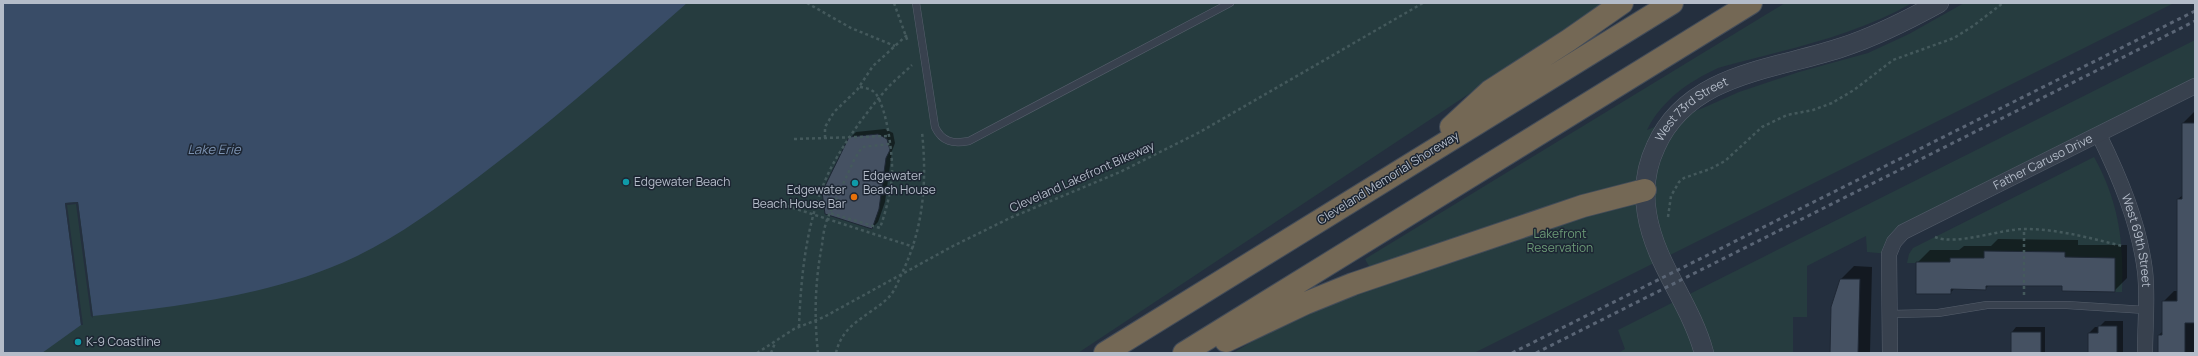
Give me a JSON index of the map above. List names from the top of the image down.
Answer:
{
  "streets": {
    "highway": ["Cleveland Memorial Shoreway"],
    "street": ["West 73rd Street", "Father Caruso Drive", "West 69th Street"],
    "path": ["Cleveland Lakefront Bikeway"]
  },
  "crossings": [
    ["Father Caruso Drive", "West 69th Street"]
  ],
  "water": ["Lake Erie"],
  "parks": ["Lakefront Reservation"],
  "places": [
    "Edgewater Beach",
    "Edgewater Beach House",
    "Edgewater Beach House Bar",
    "K-9 Coastline"
  ]
}
